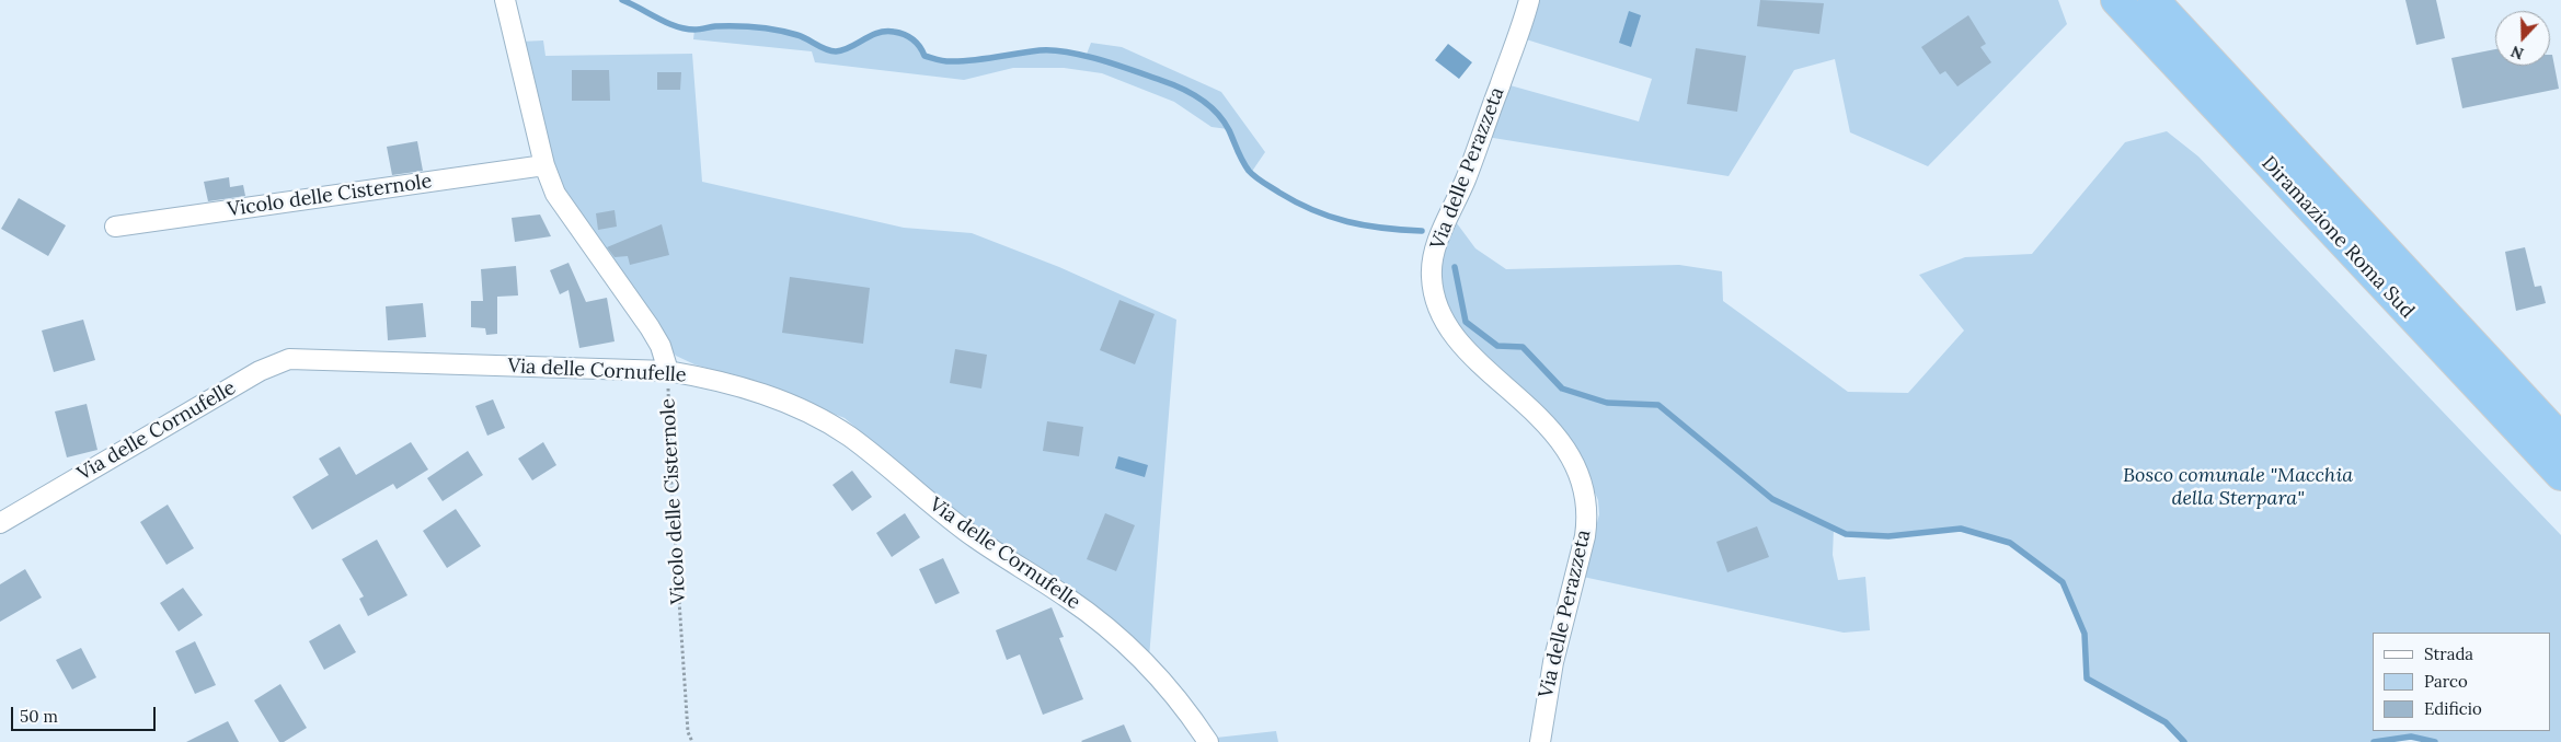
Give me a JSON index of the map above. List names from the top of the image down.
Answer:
{
  "streets": {
    "highway": ["Diramazione Roma Sud"],
    "street": ["Via delle Perazzeta", "Vicolo delle Cisternole", "Via delle Cornufelle"]
  },
  "crossings": [
    ["Vicolo delle Cisternole", "Via delle Cornufelle"]
  ],
  "parks": ["Bosco comunale \"Macchia della Sterpara\""],
  "legend": ["Strada", "Parco", "Edificio"],
  "scale_bar": "50 m",
  "north": "bottom"
}
